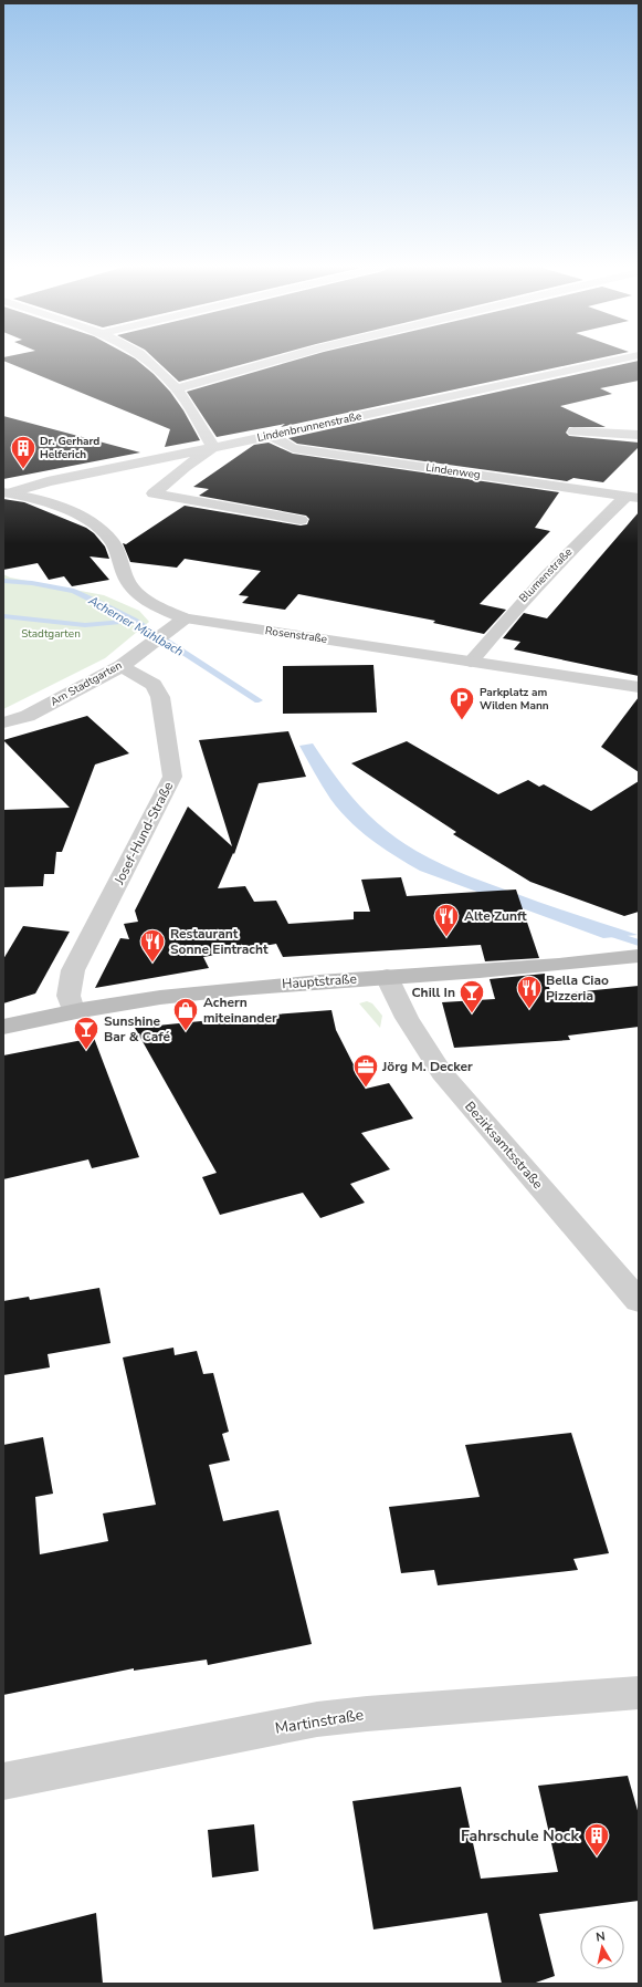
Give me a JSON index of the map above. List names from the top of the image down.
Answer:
{
  "streets": {
    "main road": ["Hauptstraße"],
    "street": [
      "Lindenbrunnenstraße",
      "Lindenweg",
      "Blumenstraße",
      "Rosenstraße",
      "Am Stadtgarten",
      "Josef-Hund-Straße",
      "Bezirksamtsstraße",
      "Martinstraße"
    ]
  },
  "crossings": [
    ["Lindenbrunnenstraße", "Lindenweg"],
    ["Lindenbrunnenstraße", "Rosenstraße"],
    ["Lindenweg", "Blumenstraße"],
    ["Blumenstraße", "Rosenstraße"],
    ["Rosenstraße", "Am Stadtgarten"],
    ["Am Stadtgarten", "Josef-Hund-Straße"],
    ["Josef-Hund-Straße", "Hauptstraße"],
    ["Hauptstraße", "Bezirksamtsstraße"]
  ],
  "water": ["Acherner Mühlbach"],
  "parks": ["Stadtgarten"],
  "places": {
    "building": ["Dr. Gerhard Helferich", "Fahrschule Nock"],
    "parking": ["Parkplatz am Wilden Mann"],
    "restaurant": ["Alte Zunft", "Restaurant Sonne Eintracht", "Bella Ciao Pizzeria"],
    "bar": ["Chill In", "Sunshine Bar & Café"],
    "shop": ["Achern miteinander"],
    "office": ["Jörg M. Decker"]
  },
  "north": "top"
}
